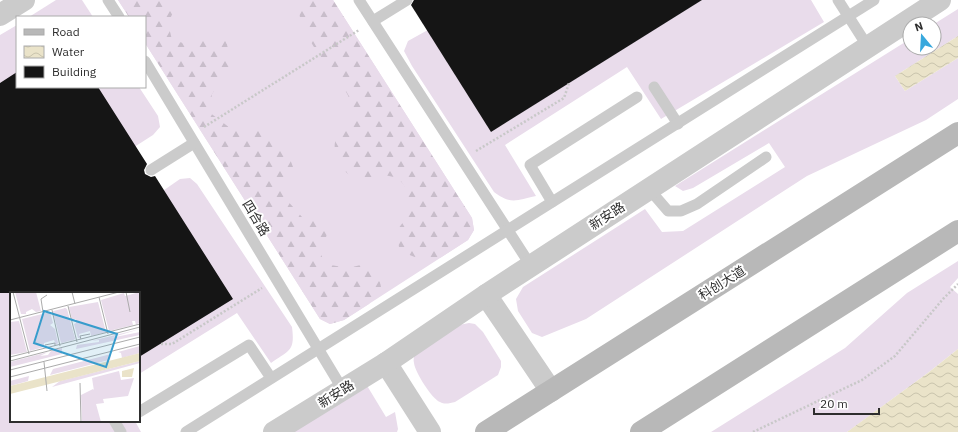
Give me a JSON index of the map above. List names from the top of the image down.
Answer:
{
  "streets": {
    "main road": ["科创大道"],
    "street": ["新安路"],
    "lane": ["四合路"]
  },
  "crossings": [
    ["新安路", "四合路"]
  ],
  "legend": ["Road", "Water", "Building"],
  "scale_bar": "20 m",
  "north": "top"
}
